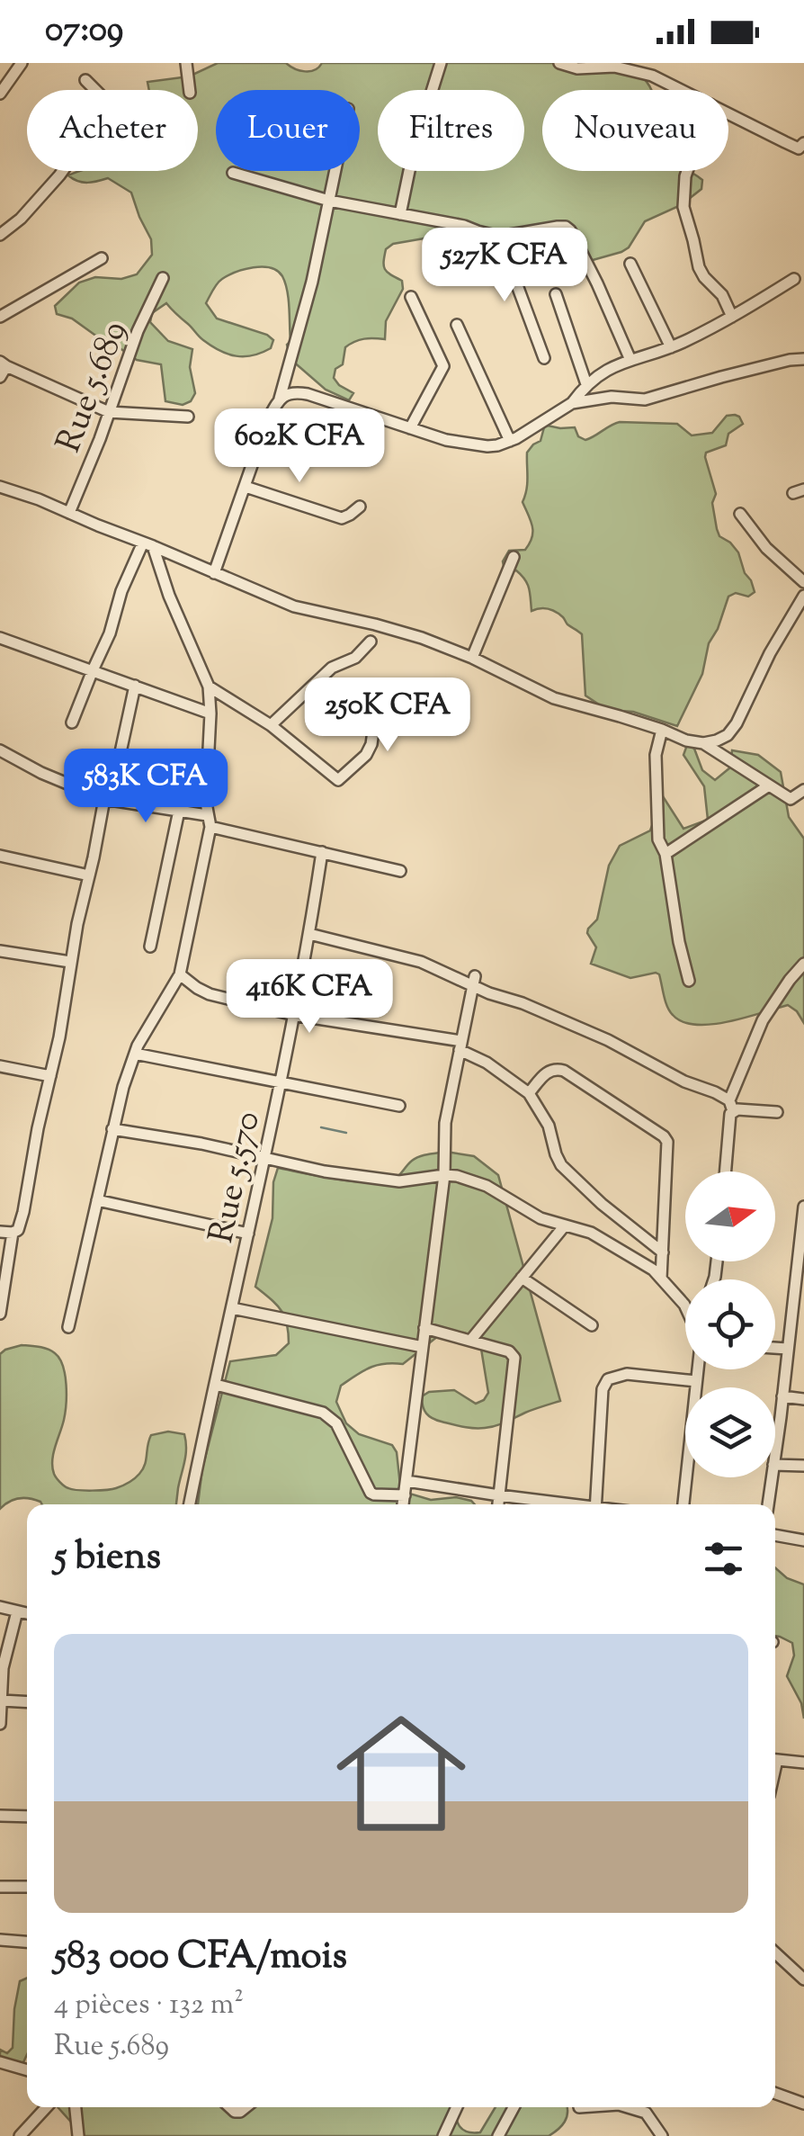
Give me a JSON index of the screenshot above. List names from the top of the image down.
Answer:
{
  "streets": {
    "street": ["Rue 5.689", "Rue 5.570"]
  },
  "north": "right",
  "page": {
    "status": "07:09",
    "chip": [
      "Acheter",
      "Louer",
      "Filtres",
      "Nouveau"
    ],
    "price": [
      "527K CFA",
      "602K CFA",
      "250K CFA",
      "583K CFA",
      "416K CFA"
    ],
    "heading": "5 biens",
    "list": [
      {
        "name": "583 000 CFA/mois",
        "note": "4 pièces · 132 m² · Rue 5.689"
      }
    ]
  }
}
